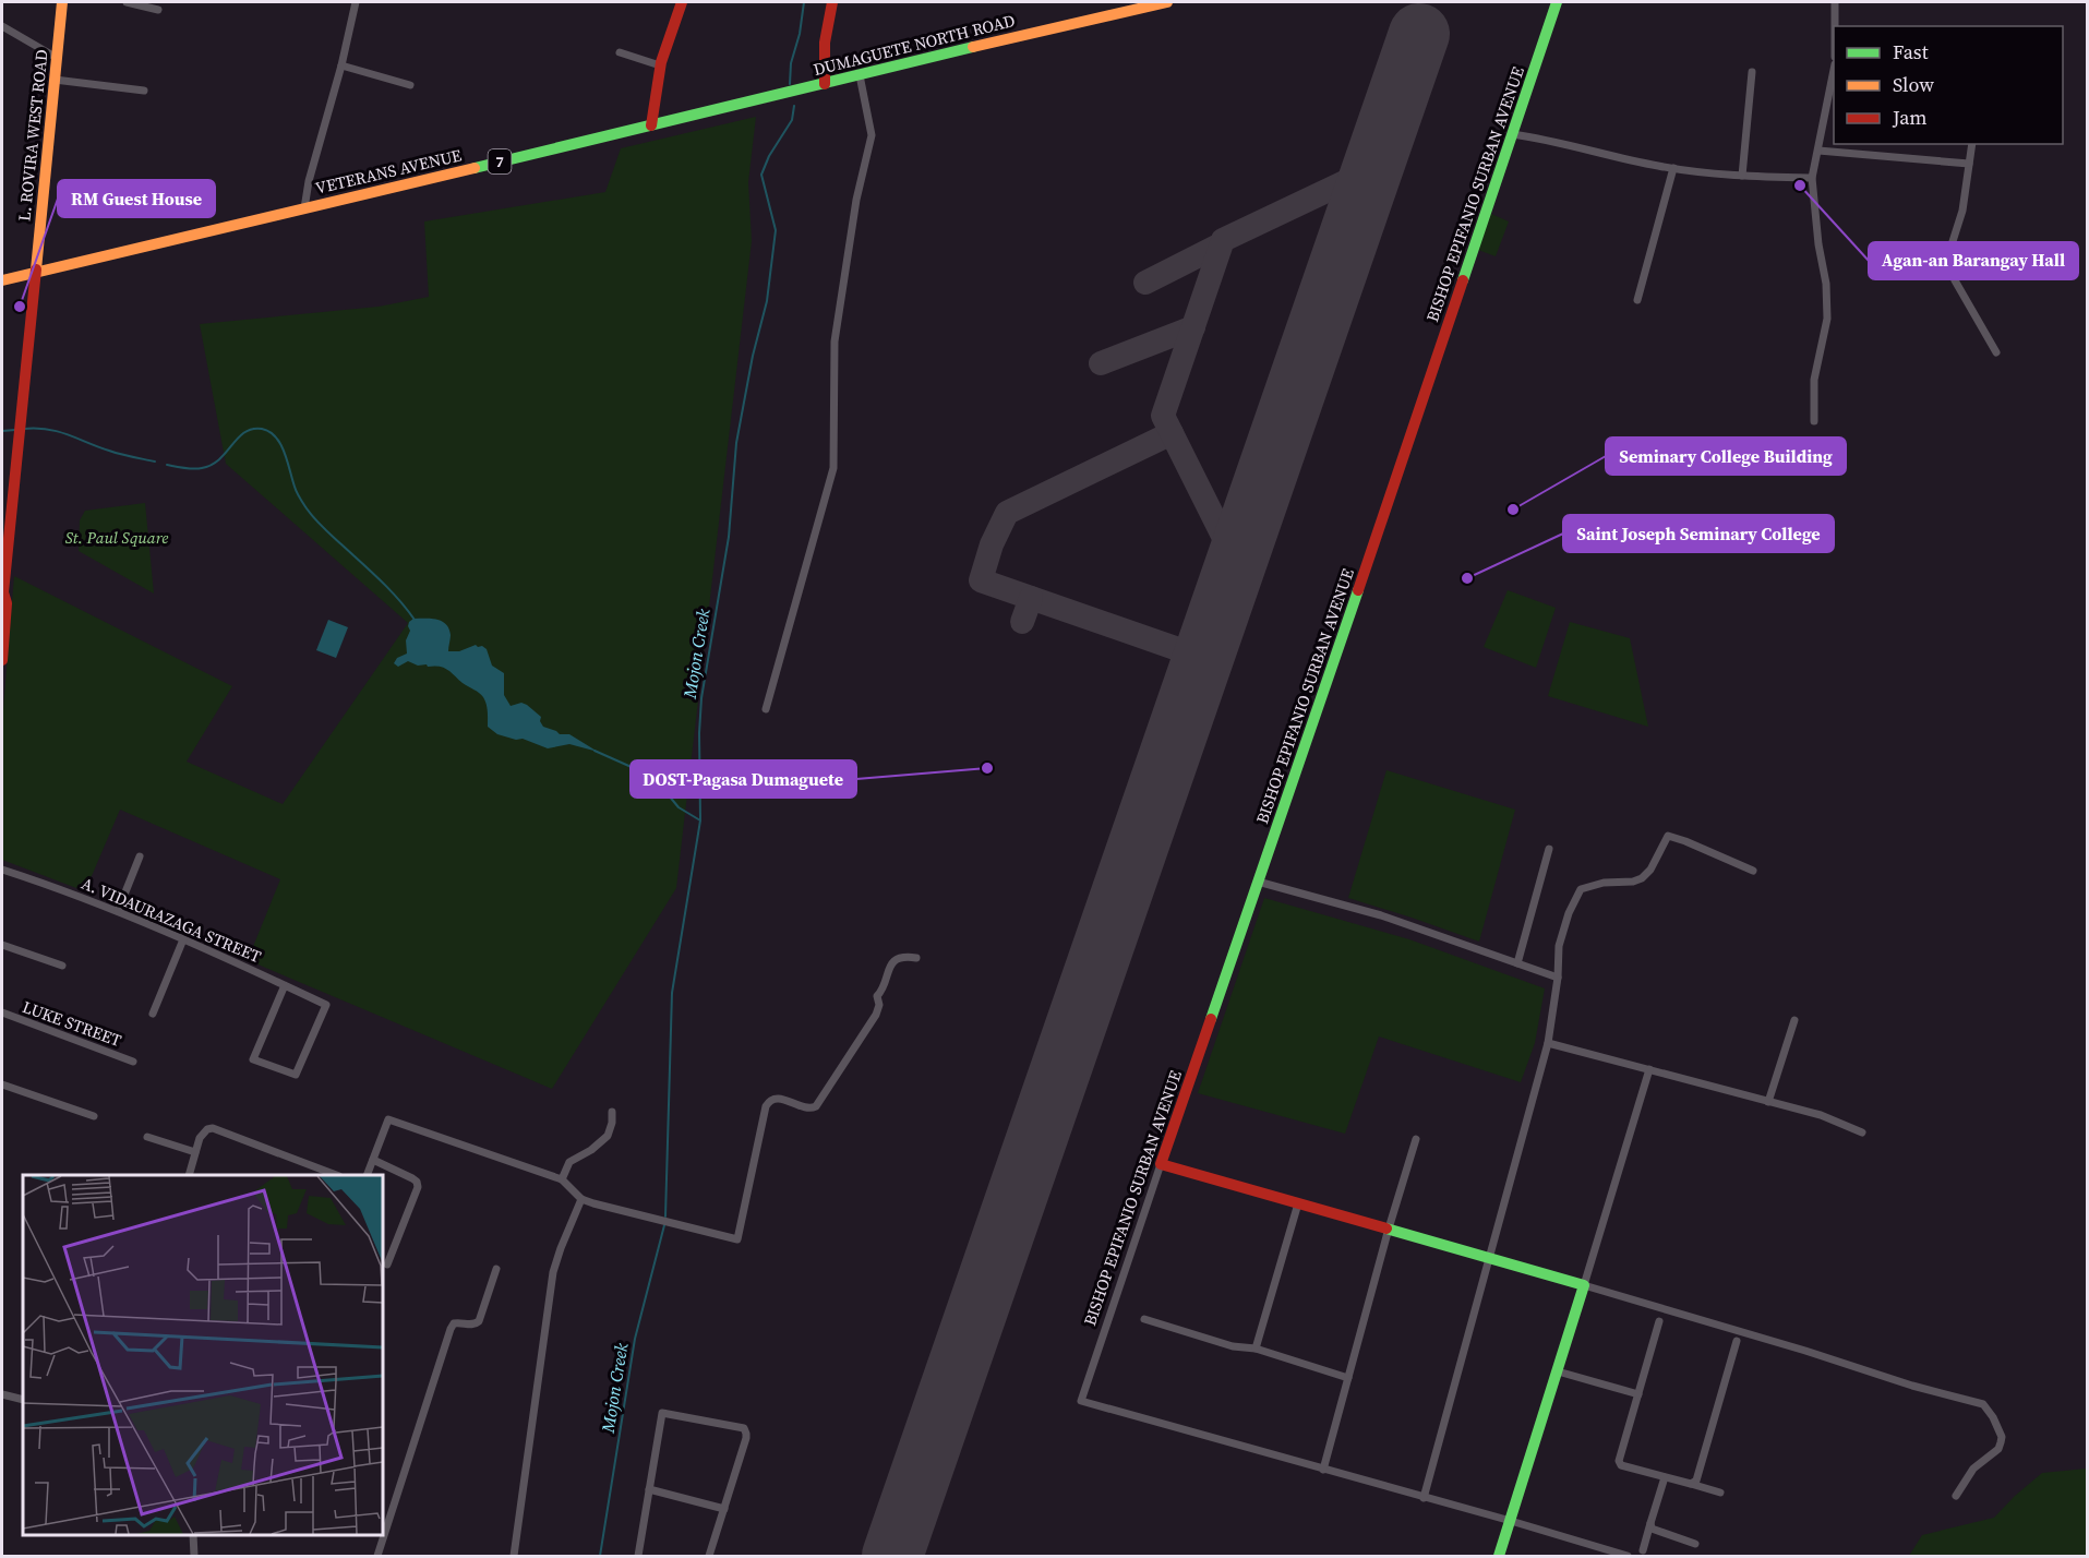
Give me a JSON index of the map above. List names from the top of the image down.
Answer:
{
  "streets": {
    "main road": [
      "DUMAGUETE NORTH ROAD",
      "L. ROVIRA WEST ROAD",
      "7",
      "VETERANS AVENUE",
      "BISHOP EPIFANIO SURBAN AVENUE"
    ],
    "street": ["A. VIDAURAZAGA STREET", "LUKE STREET"]
  },
  "crossings": [
    ["DUMAGUETE NORTH ROAD", "VETERANS AVENUE"],
    ["L. ROVIRA WEST ROAD", "VETERANS AVENUE"]
  ],
  "water": ["Mojon Creek"],
  "parks": ["St. Paul Square"],
  "places": [
    "Agan-an Barangay Hall",
    "RM Guest House",
    "Seminary College Building",
    "Saint Joseph Seminary College",
    "DOST-Pagasa Dumaguete"
  ],
  "legend": ["Fast", "Slow", "Jam"]
}
